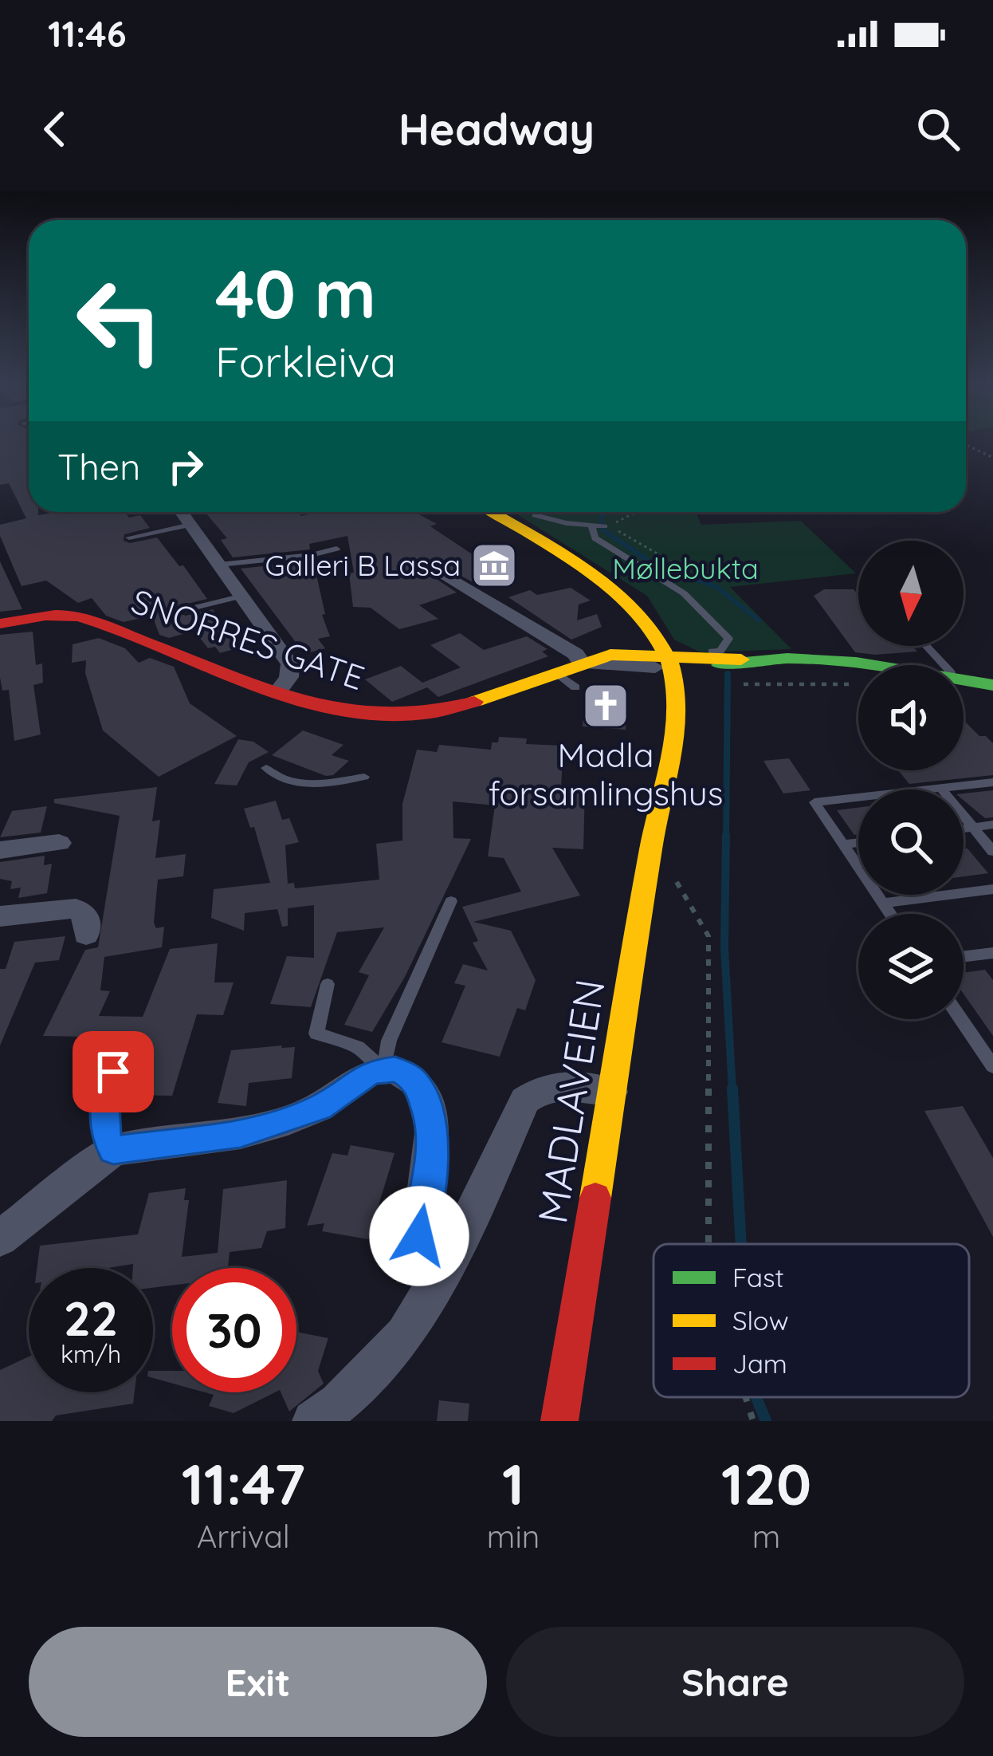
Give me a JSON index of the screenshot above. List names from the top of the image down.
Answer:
{
  "streets": {
    "main road": ["SNORRES GATE", "MADLAVEIEN"]
  },
  "crossings": [
    ["SNORRES GATE", "MADLAVEIEN"]
  ],
  "parks": ["Møllebukta"],
  "places": {
    "museum": ["Galleri B Lassa"],
    "church": ["Madla forsamlingshus"]
  },
  "legend": ["Fast", "Slow", "Jam"],
  "north": "bottom",
  "page": {
    "status": "11:46",
    "header": "Headway",
    "turn": ["40 m", "Forkleiva"],
    "then": "Then",
    "speed": "22 km/h",
    "limit": "30",
    "eta": [
      "11:47",
      "Arrival",
      "1",
      "min",
      "120",
      "m"
    ],
    "buttons": ["Exit", "Share"]
  }
}
